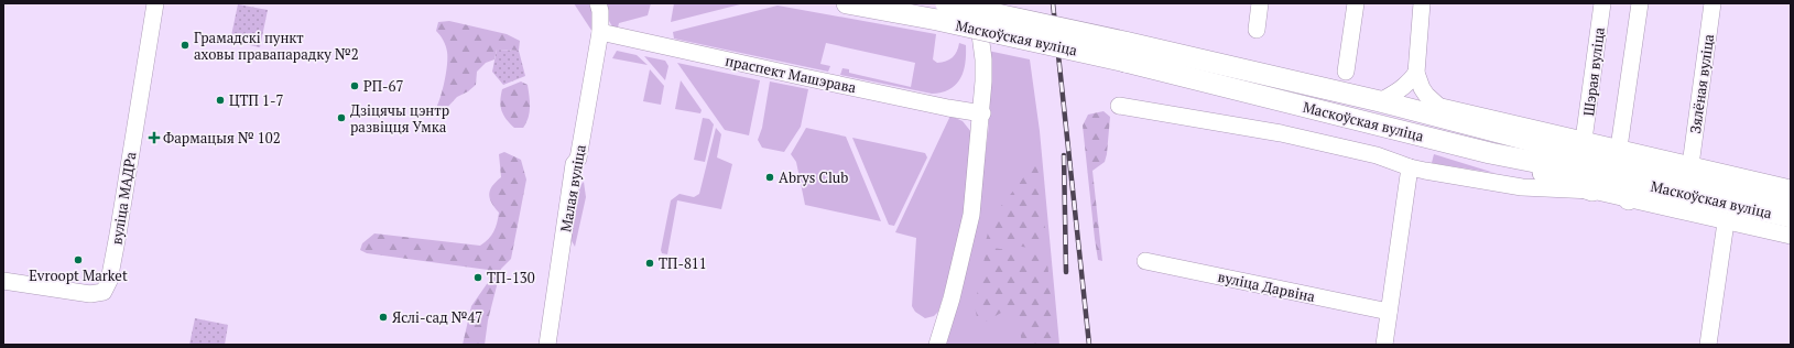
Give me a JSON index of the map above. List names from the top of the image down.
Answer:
{
  "streets": {
    "main road": ["Маскоўская вуліца"],
    "street": [
      "Шэрая вуліца",
      "праспект Машэрава",
      "Зялёная вуліца",
      "Малая вуліца",
      "вуліца МАДРа",
      "вуліца Дарвіна"
    ]
  },
  "crossings": [
    ["Маскоўская вуліца", "Шэрая вуліца"],
    ["Маскоўская вуліца", "Зялёная вуліца"],
    ["праспект Машэрава", "Малая вуліца"]
  ],
  "places": {
    "other": [
      "Грамадскі пункт аховы правапарадку №2",
      "РП-67",
      "ЦТП 1-7",
      "Дзіцячы цэнтр развіцця Умка",
      "Abrys Club",
      "Evroopt Market",
      "ТП-811",
      "ТП-130",
      "Яслі-сад №47"
    ],
    "health": ["Фармацыя № 102"]
  }
}
